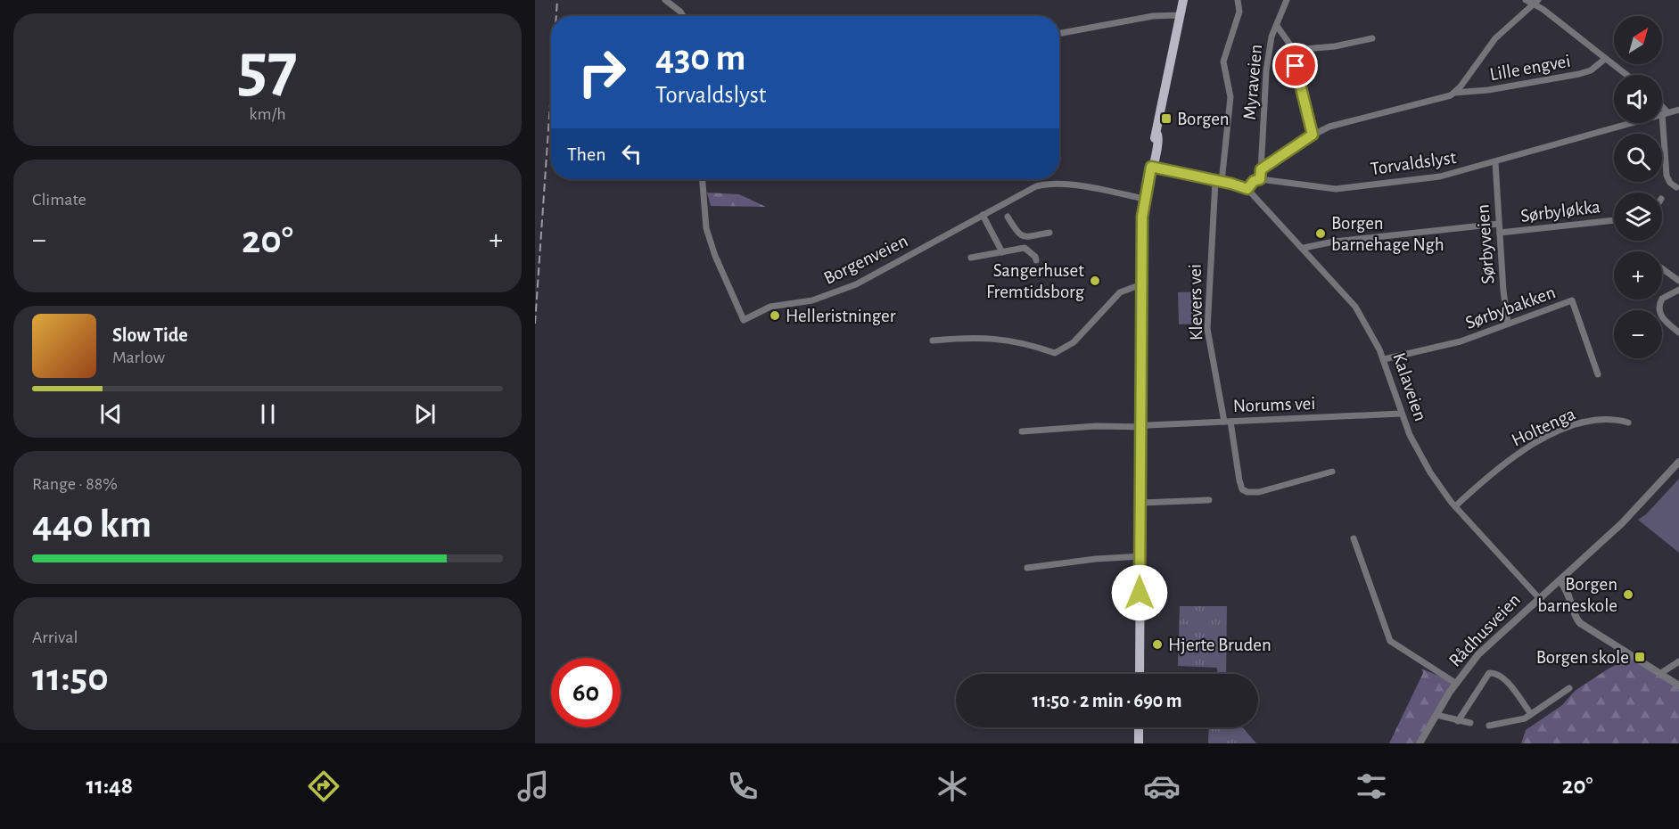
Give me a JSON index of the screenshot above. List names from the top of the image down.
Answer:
{
  "streets": {
    "street": [
      "Lille engvei",
      "Myraveien",
      "Torvaldslyst",
      "Sørbyløkka",
      "Sørbyveien",
      "Borgenveien",
      "Klevers vei",
      "Sørbybakken",
      "Kalaveien",
      "Norums vei",
      "Holtenga",
      "Rådhusveien"
    ]
  },
  "crossings": [
    ["Lille engvei", "Myraveien"],
    ["Myraveien", "Torvaldslyst"],
    ["Torvaldslyst", "Sørbyveien"],
    ["Sørbyløkka", "Sørbyveien"],
    ["Sørbyveien", "Sørbybakken"],
    ["Klevers vei", "Norums vei"],
    ["Sørbybakken", "Kalaveien"],
    ["Kalaveien", "Norums vei"],
    ["Kalaveien", "Holtenga"],
    ["Kalaveien", "Rådhusveien"]
  ],
  "places": {
    "transit": ["Borgen", "Borgen skole"],
    "other": [
      "Borgen barnehage Ngh",
      "Sangerhuset Fremtidsborg",
      "Helleristninger",
      "Borgen barneskole",
      "Hjerte Bruden"
    ]
  },
  "north": "top right",
  "page": {
    "tile": [
      ["57", "km/h"],
      "Climate",
      ["Range · 88%", "440 km"],
      ["Arrival", "11:50"]
    ],
    "map_buttons": ["+", "−"],
    "turn": ["430 m", "Torvaldslyst"],
    "then": "Then",
    "heat": ["−", "20°", "+"],
    "song": ["Slow Tide", "Marlow"],
    "limit": "60",
    "trip": "11:50 · 2 min · 690 m",
    "tabs": ["11:48", "20°"]
  }
}
